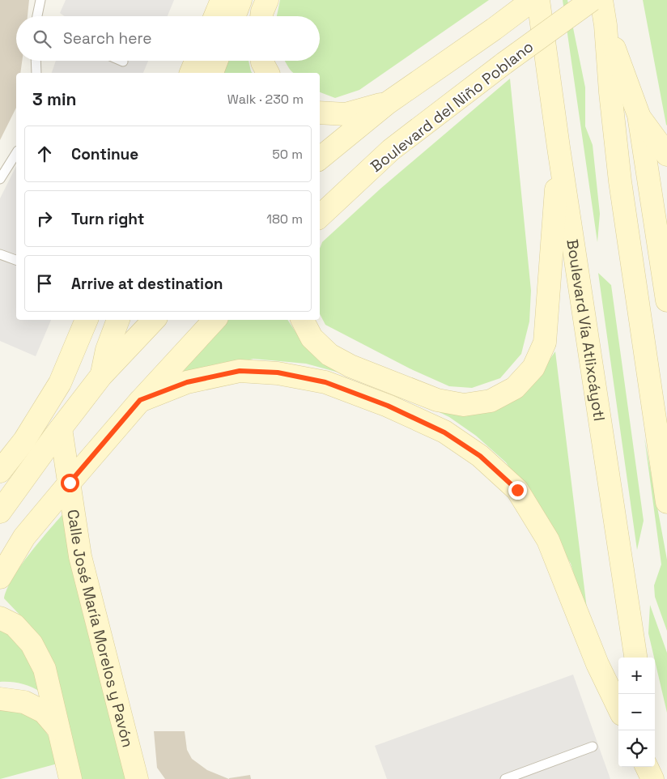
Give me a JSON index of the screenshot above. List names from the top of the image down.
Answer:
{
  "streets": {
    "main road": ["Boulevard del Niño Poblano", "Boulevard Vía Atlixcáyotl", "Calle José María Morelos y Pavón"]
  },
  "page": {
    "search": "Search here",
    "heading": ["3 min", "Walk · 230 m"],
    "list": [
      ["Continue", "50 m"],
      ["Turn right", "180 m"],
      "Arrive at destination"
    ],
    "map_buttons": ["+", "−"]
  }
}
